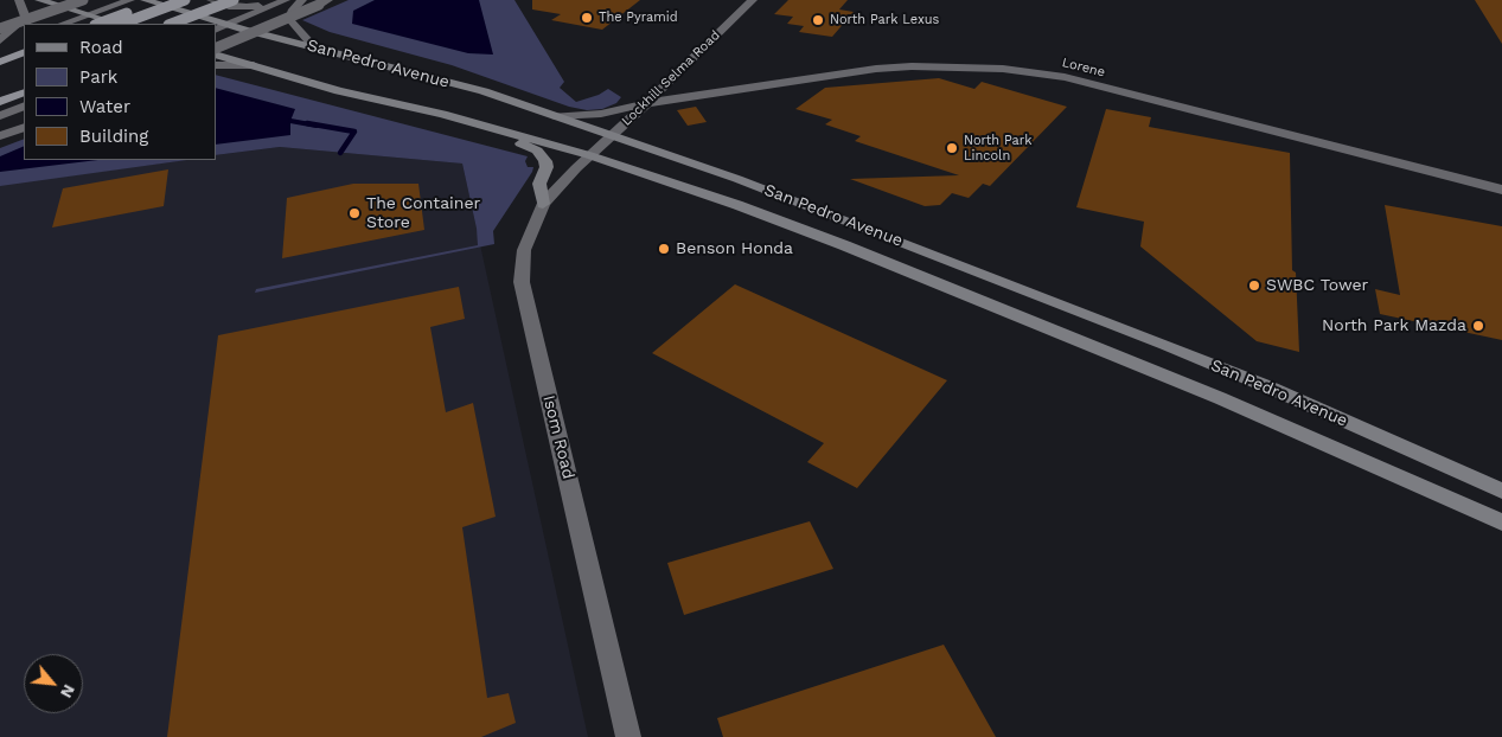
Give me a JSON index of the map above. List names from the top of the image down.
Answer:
{
  "streets": {
    "main road": [
      "San Pedro Avenue",
      "Lorene",
      "Lockhill Selma Road",
      "Isom Road"
    ]
  },
  "crossings": [
    ["San Pedro Avenue", "Lorene"],
    ["San Pedro Avenue", "Lockhill Selma Road"],
    ["San Pedro Avenue", "Isom Road"],
    ["Lorene", "Lockhill Selma Road"],
    ["Lockhill Selma Road", "Isom Road"]
  ],
  "places": [
    "The Pyramid",
    "North Park Lexus",
    "North Park Lincoln",
    "The Container Store",
    "Benson Honda",
    "SWBC Tower",
    "North Park Mazda"
  ],
  "legend": [
    "Road",
    "Park",
    "Water",
    "Building"
  ],
  "north": "bottom right"
}
